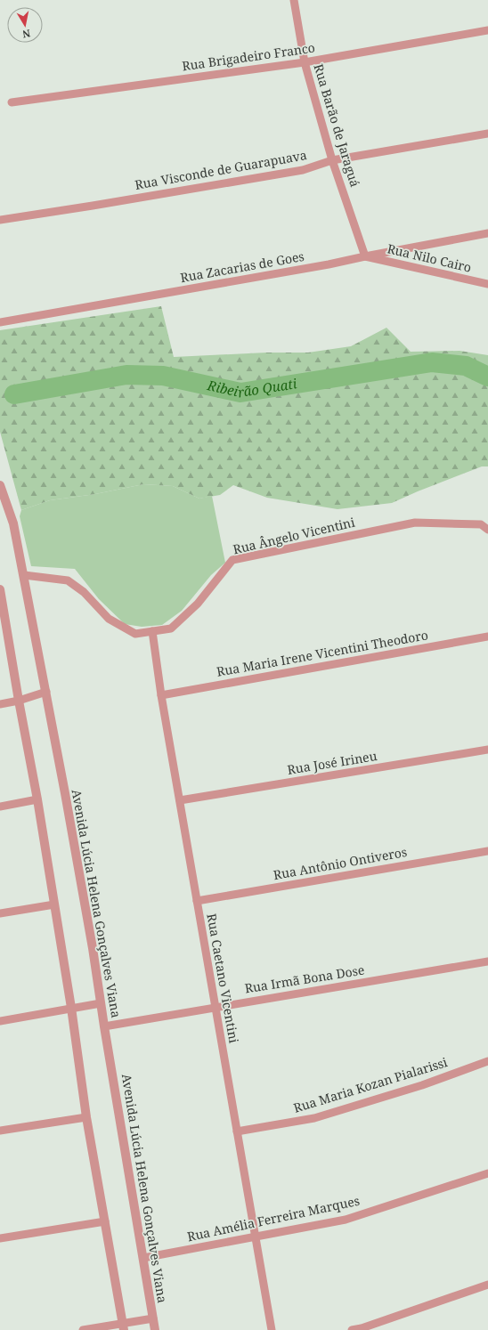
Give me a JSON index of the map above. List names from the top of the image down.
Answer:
{
  "streets": {
    "street": [
      "Rua Brigadeiro Franco",
      "Rua Barão de Jaraguá",
      "Rua Visconde de Guarapuava",
      "Rua Nilo Cairo",
      "Rua Zacarias de Goes",
      "Rua Ângelo Vicentini",
      "Rua Maria Irene Vicentini Theodoro",
      "Rua José Irineu",
      "Rua Antônio Ontiveros",
      "Avenida Lúcia Helena Gonçalves Viana",
      "Rua Caetano Vicentini",
      "Rua Irmã Bona Dose",
      "Rua Maria Kozan Pialarissi",
      "Rua Amélia Ferreira Marques"
    ]
  },
  "crossings": [
    ["Rua Brigadeiro Franco", "Rua Barão de Jaraguá"],
    ["Rua Barão de Jaraguá", "Rua Visconde de Guarapuava"],
    ["Rua Barão de Jaraguá", "Rua Nilo Cairo"],
    ["Rua Barão de Jaraguá", "Rua Zacarias de Goes"],
    ["Rua Nilo Cairo", "Rua Zacarias de Goes"],
    ["Rua Ângelo Vicentini", "Avenida Lúcia Helena Gonçalves Viana"],
    ["Rua Ângelo Vicentini", "Rua Caetano Vicentini"],
    ["Rua Maria Irene Vicentini Theodoro", "Rua Caetano Vicentini"],
    ["Rua José Irineu", "Rua Caetano Vicentini"],
    ["Rua Antônio Ontiveros", "Rua Caetano Vicentini"],
    ["Avenida Lúcia Helena Gonçalves Viana", "Rua Irmã Bona Dose"],
    ["Avenida Lúcia Helena Gonçalves Viana", "Rua Amélia Ferreira Marques"],
    ["Rua Caetano Vicentini", "Rua Irmã Bona Dose"],
    ["Rua Caetano Vicentini", "Rua Maria Kozan Pialarissi"],
    ["Rua Caetano Vicentini", "Rua Amélia Ferreira Marques"]
  ],
  "water": ["Ribeirão Quati"],
  "north": "bottom"
}
